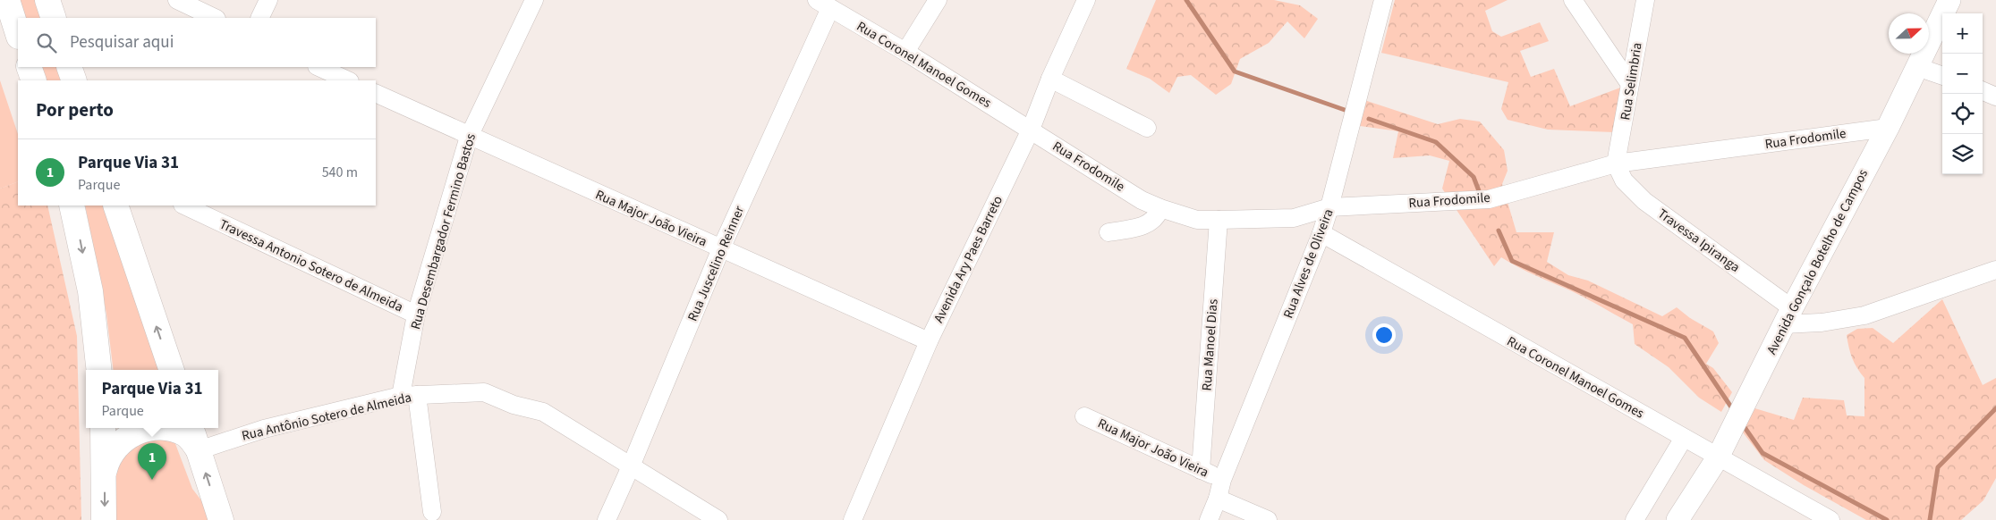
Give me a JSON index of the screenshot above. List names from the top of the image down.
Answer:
{
  "streets": {
    "street": [
      "Rua Coronel Manoel Gomes",
      "Rua Selimbria",
      "Rua Frodomile",
      "Rua Major João Vieira",
      "Rua Desembargador Fermino Bastos",
      "Travessa Ipiranga",
      "Avenida Ary Paes Barreto",
      "Avenida Gonçalo Botelho de Campos",
      "Rua Juscelino Reinner",
      "Rua Alves de Oliveira",
      "Travessa Antonio Sotero de Almeida",
      "Rua Manoel Dias",
      "Rua Antônio Sotero de Almeida"
    ]
  },
  "crossings": [
    ["Rua Coronel Manoel Gomes", "Rua Frodomile"],
    ["Rua Coronel Manoel Gomes", "Avenida Ary Paes Barreto"],
    ["Rua Coronel Manoel Gomes", "Avenida Gonçalo Botelho de Campos"],
    ["Rua Coronel Manoel Gomes", "Rua Juscelino Reinner"],
    ["Rua Coronel Manoel Gomes", "Rua Alves de Oliveira"],
    ["Rua Selimbria", "Rua Frodomile"],
    ["Rua Selimbria", "Travessa Ipiranga"],
    ["Rua Frodomile", "Travessa Ipiranga"],
    ["Rua Frodomile", "Avenida Ary Paes Barreto"],
    ["Rua Frodomile", "Avenida Gonçalo Botelho de Campos"],
    ["Rua Frodomile", "Rua Alves de Oliveira"],
    ["Rua Frodomile", "Rua Manoel Dias"],
    ["Rua Major João Vieira", "Rua Desembargador Fermino Bastos"],
    ["Rua Major João Vieira", "Avenida Ary Paes Barreto"],
    ["Rua Major João Vieira", "Rua Juscelino Reinner"],
    ["Rua Major João Vieira", "Rua Alves de Oliveira"],
    ["Rua Major João Vieira", "Rua Manoel Dias"],
    ["Rua Desembargador Fermino Bastos", "Travessa Antonio Sotero de Almeida"],
    ["Rua Desembargador Fermino Bastos", "Rua Antônio Sotero de Almeida"],
    ["Travessa Ipiranga", "Avenida Gonçalo Botelho de Campos"],
    ["Rua Juscelino Reinner", "Rua Antônio Sotero de Almeida"]
  ],
  "north": "right",
  "page": {
    "map_buttons": ["+", "−"],
    "search": "Pesquisar aqui",
    "heading": "Por perto",
    "list": [
      {
        "mark": "1",
        "name": "Parque Via 31",
        "note": "Parque",
        "value": "540 m"
      }
    ],
    "popup": ["Parque Via 31", "Parque"],
    "pins": "1"
  }
}
